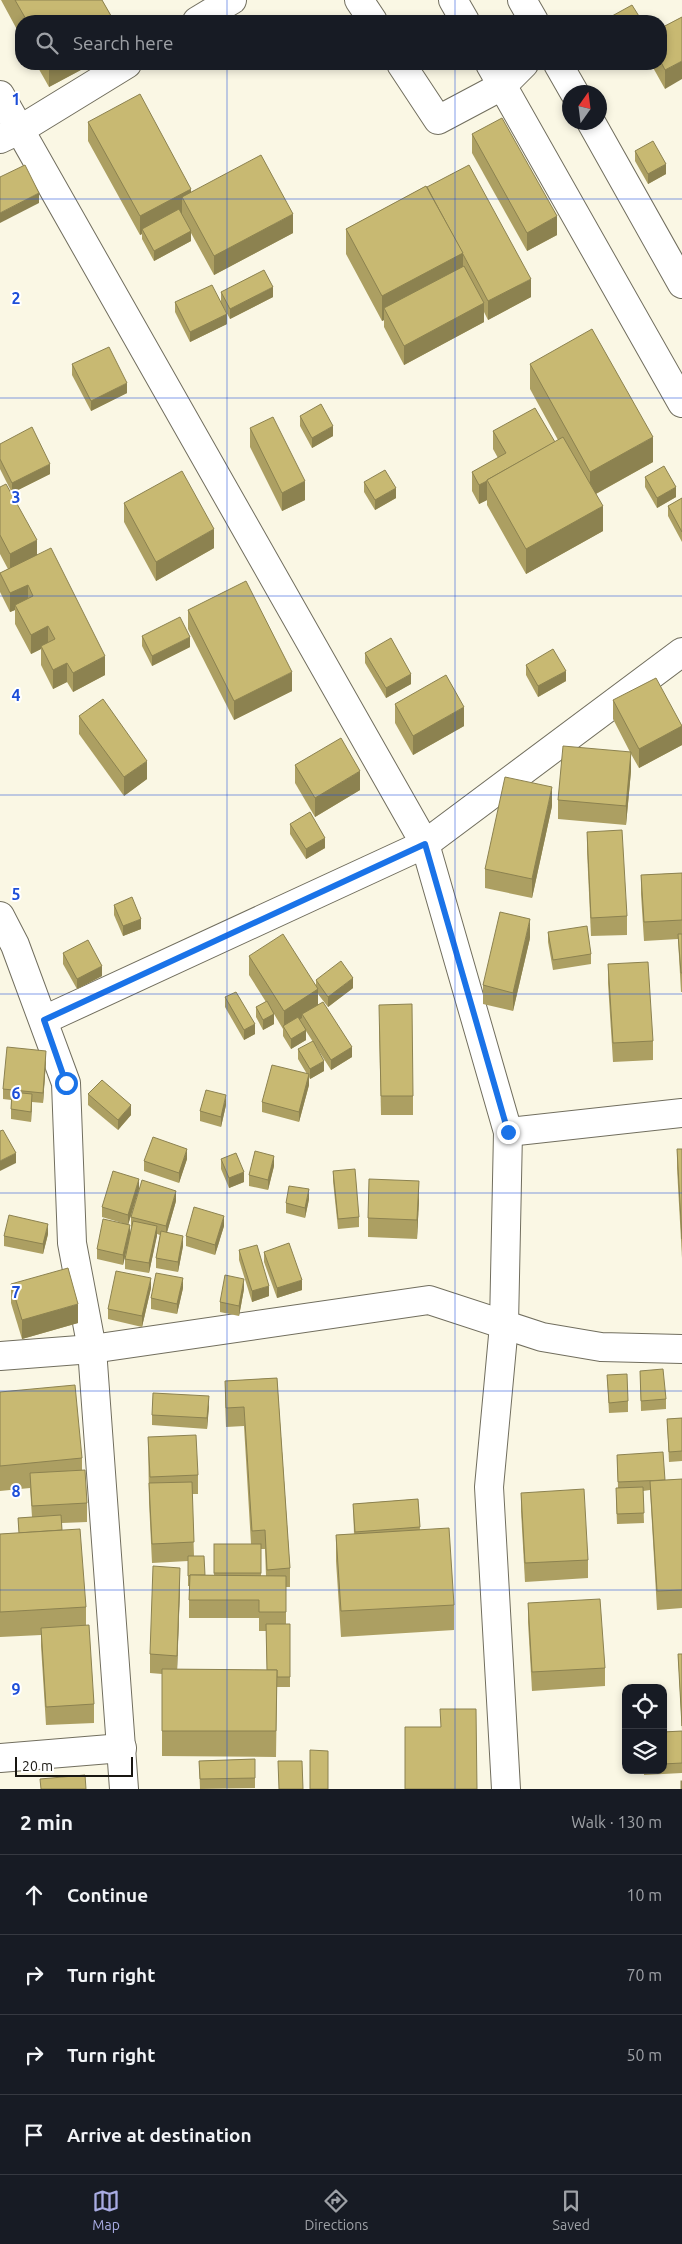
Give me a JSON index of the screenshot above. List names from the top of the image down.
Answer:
{
  "scale_bar": "20 m",
  "north": "top",
  "page": {
    "search": "Search here",
    "scale": "20 m",
    "heading": ["2 min", "Walk · 130 m"],
    "list": [
      ["Continue", "10 m"],
      ["Turn right", "70 m"],
      ["Turn right", "50 m"],
      "Arrive at destination"
    ],
    "nav": ["Map", "Directions", "Saved"]
  },
  "grid": {
    "rows": [
      "1",
      "2",
      "3",
      "4",
      "5",
      "6",
      "7",
      "8",
      "9"
    ]
  }
}
